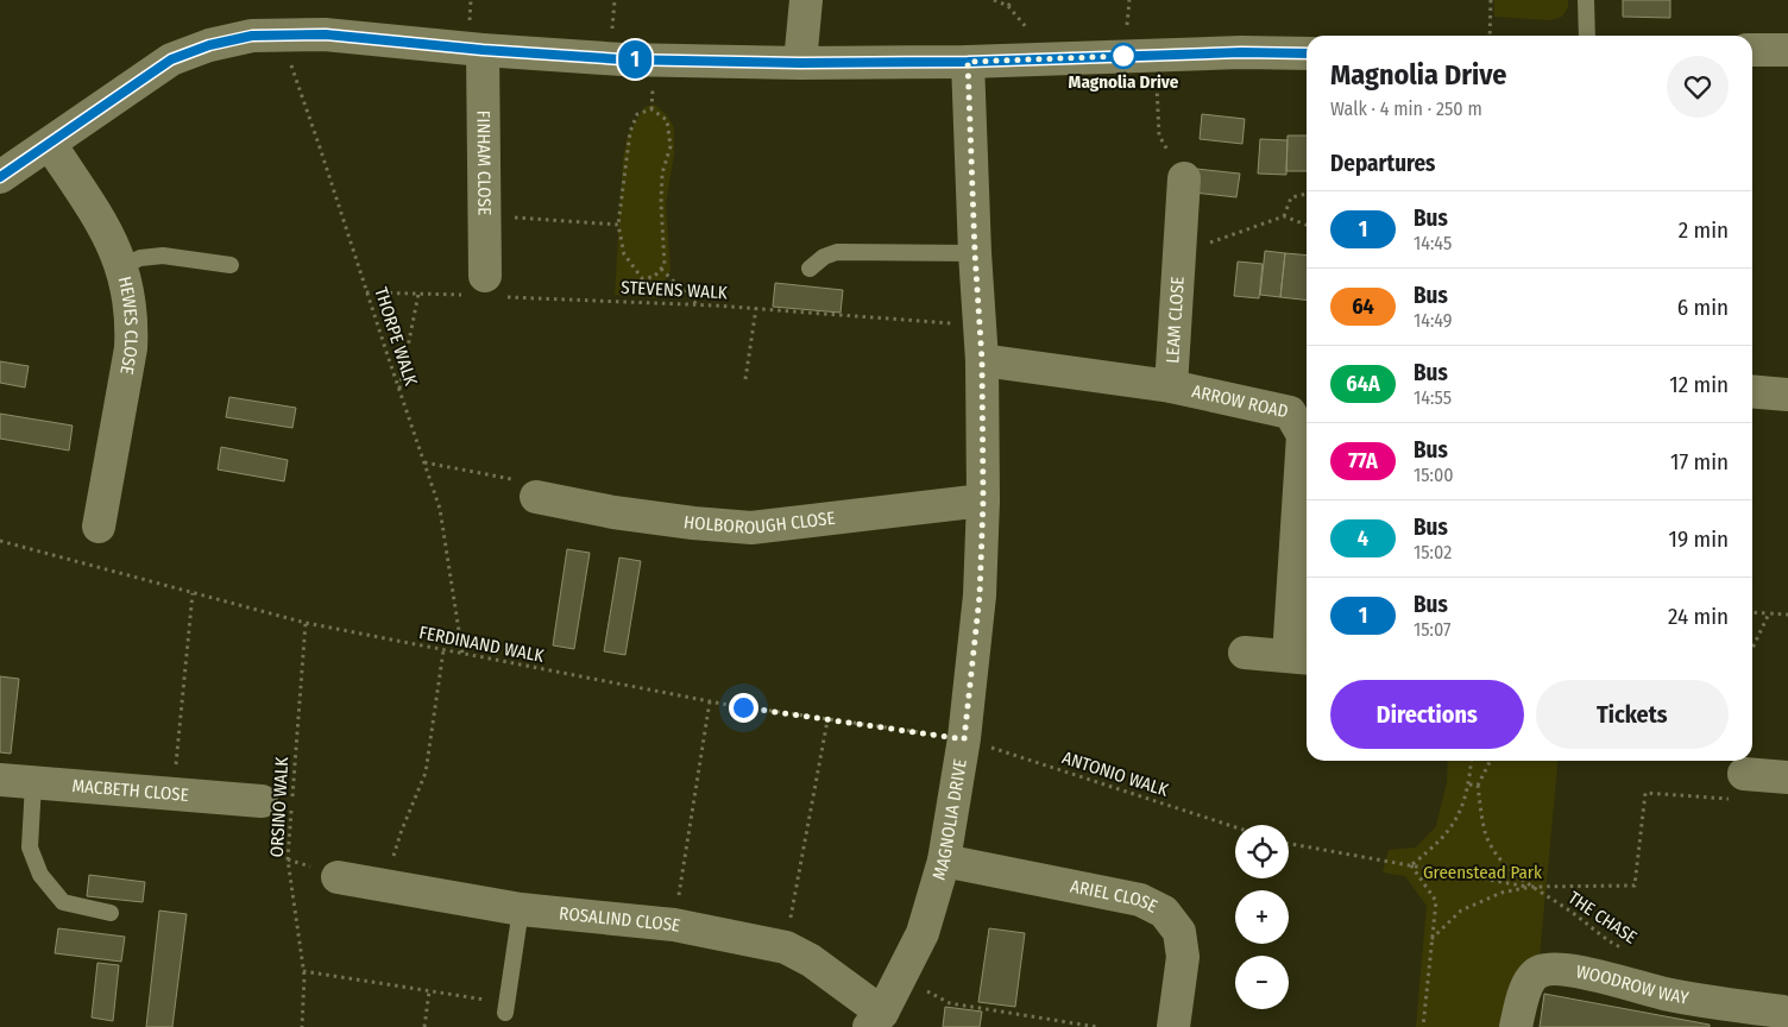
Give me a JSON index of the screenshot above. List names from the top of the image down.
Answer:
{
  "streets": {
    "street": [
      "FINHAM CLOSE",
      "LEAM CLOSE",
      "HEWES CLOSE",
      "ARROW ROAD",
      "HOLBOROUGH CLOSE",
      "MACBETH CLOSE",
      "MAGNOLIA DRIVE",
      "ARIEL CLOSE",
      "ROSALIND CLOSE",
      "WOODROW WAY"
    ],
    "path": [
      "STEVENS WALK",
      "THORPE WALK",
      "FERDINAND WALK",
      "ANTONIO WALK",
      "ORSINO WALK",
      "THE CHASE"
    ]
  },
  "crossings": [
    ["FINHAM CLOSE", "STEVENS WALK"],
    ["STEVENS WALK", "THORPE WALK"],
    ["STEVENS WALK", "MAGNOLIA DRIVE"],
    ["LEAM CLOSE", "ARROW ROAD"],
    ["THORPE WALK", "FERDINAND WALK"],
    ["ARROW ROAD", "MAGNOLIA DRIVE"],
    ["HOLBOROUGH CLOSE", "MAGNOLIA DRIVE"],
    ["FERDINAND WALK", "ANTONIO WALK"],
    ["FERDINAND WALK", "ORSINO WALK"],
    ["FERDINAND WALK", "MAGNOLIA DRIVE"],
    ["ANTONIO WALK", "MAGNOLIA DRIVE"],
    ["MACBETH CLOSE", "ORSINO WALK"],
    ["MAGNOLIA DRIVE", "ARIEL CLOSE"],
    ["MAGNOLIA DRIVE", "ROSALIND CLOSE"]
  ],
  "parks": ["Greenstead Park"],
  "places": ["Magnolia Drive"],
  "lines": ["bus line 1"],
  "page": {
    "on_map": "1",
    "heading": [
      ["Magnolia Drive", "Walk · 4 min · 250 m"],
      "Departures"
    ],
    "list": [
      {
        "mark": "1",
        "name": "Bus",
        "note": "14:45",
        "value": "2 min"
      },
      {
        "mark": "64",
        "name": "Bus",
        "note": "14:49",
        "value": "6 min"
      },
      {
        "mark": "64A",
        "name": "Bus",
        "note": "14:55",
        "value": "12 min"
      },
      {
        "mark": "77A",
        "name": "Bus",
        "note": "15:00",
        "value": "17 min"
      },
      {
        "mark": "4",
        "name": "Bus",
        "note": "15:02",
        "value": "19 min"
      },
      {
        "mark": "1",
        "name": "Bus",
        "note": "15:07",
        "value": "24 min"
      }
    ],
    "buttons": ["Directions", "Tickets"],
    "map_buttons": ["+", "−"]
  }
}
